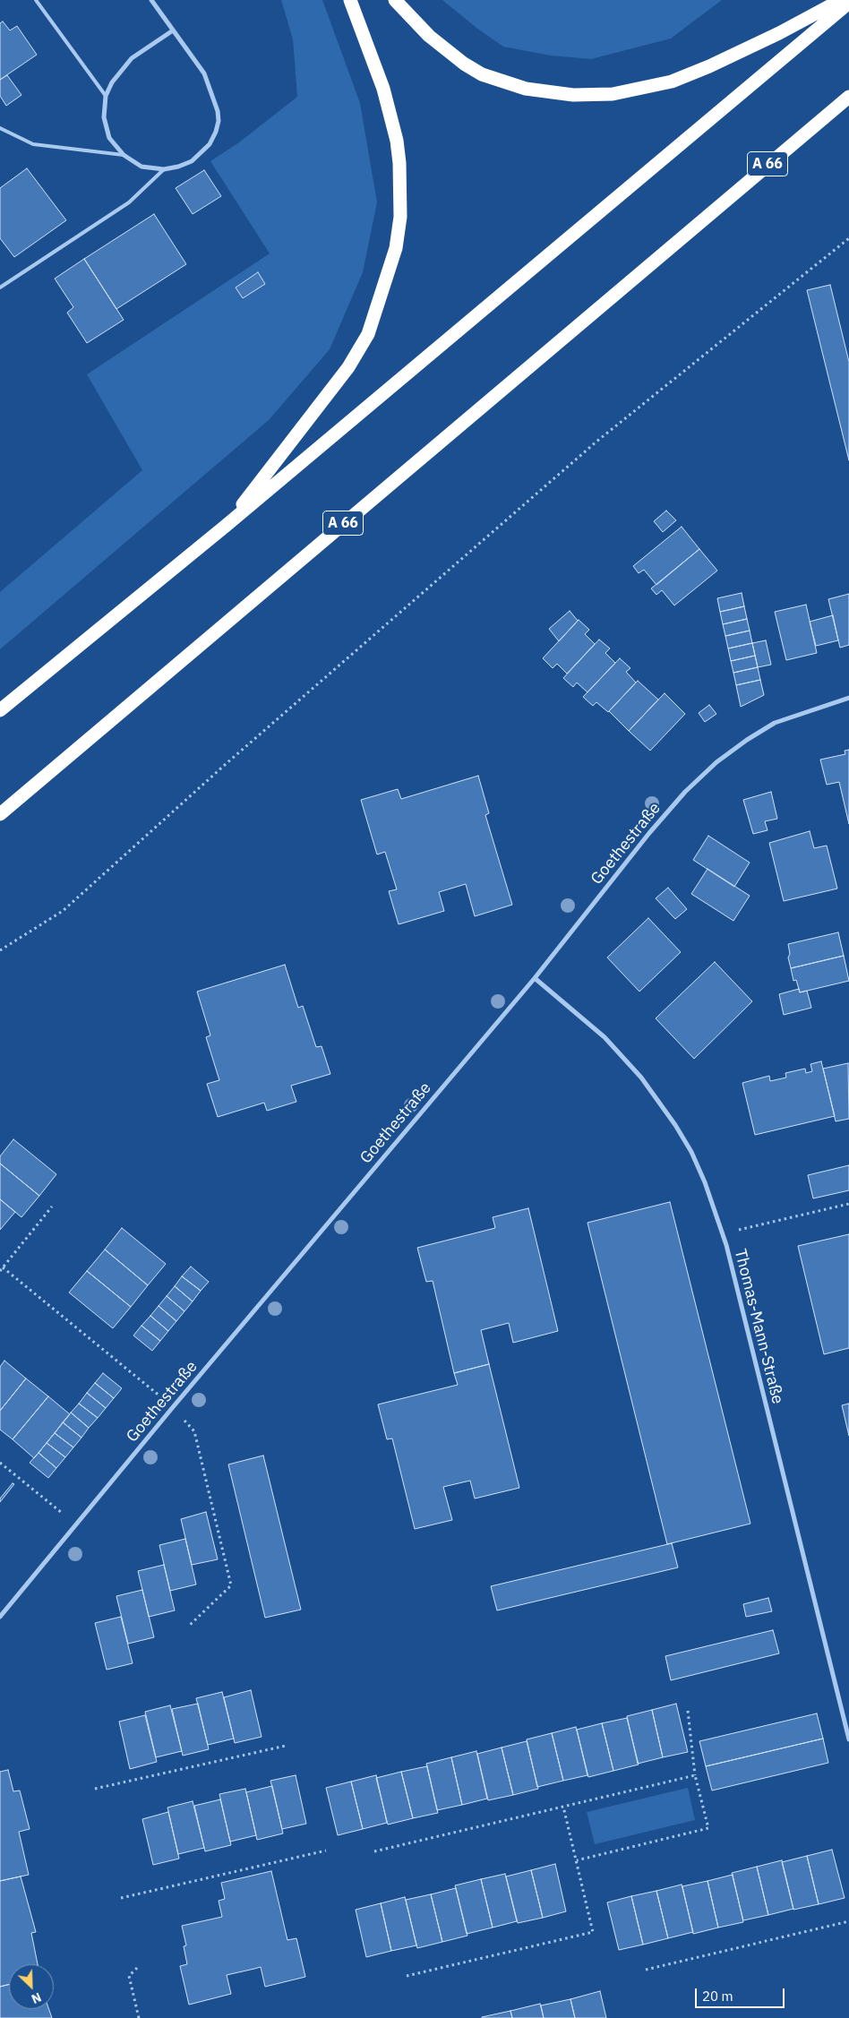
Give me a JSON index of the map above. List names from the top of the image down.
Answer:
{
  "streets": {
    "highway": ["A 66"],
    "street": ["Goethestraße", "Thomas-Mann-Straße"]
  },
  "crossings": [
    ["Goethestraße", "Thomas-Mann-Straße"]
  ],
  "scale_bar": "20 m",
  "north": "bottom right"
}
